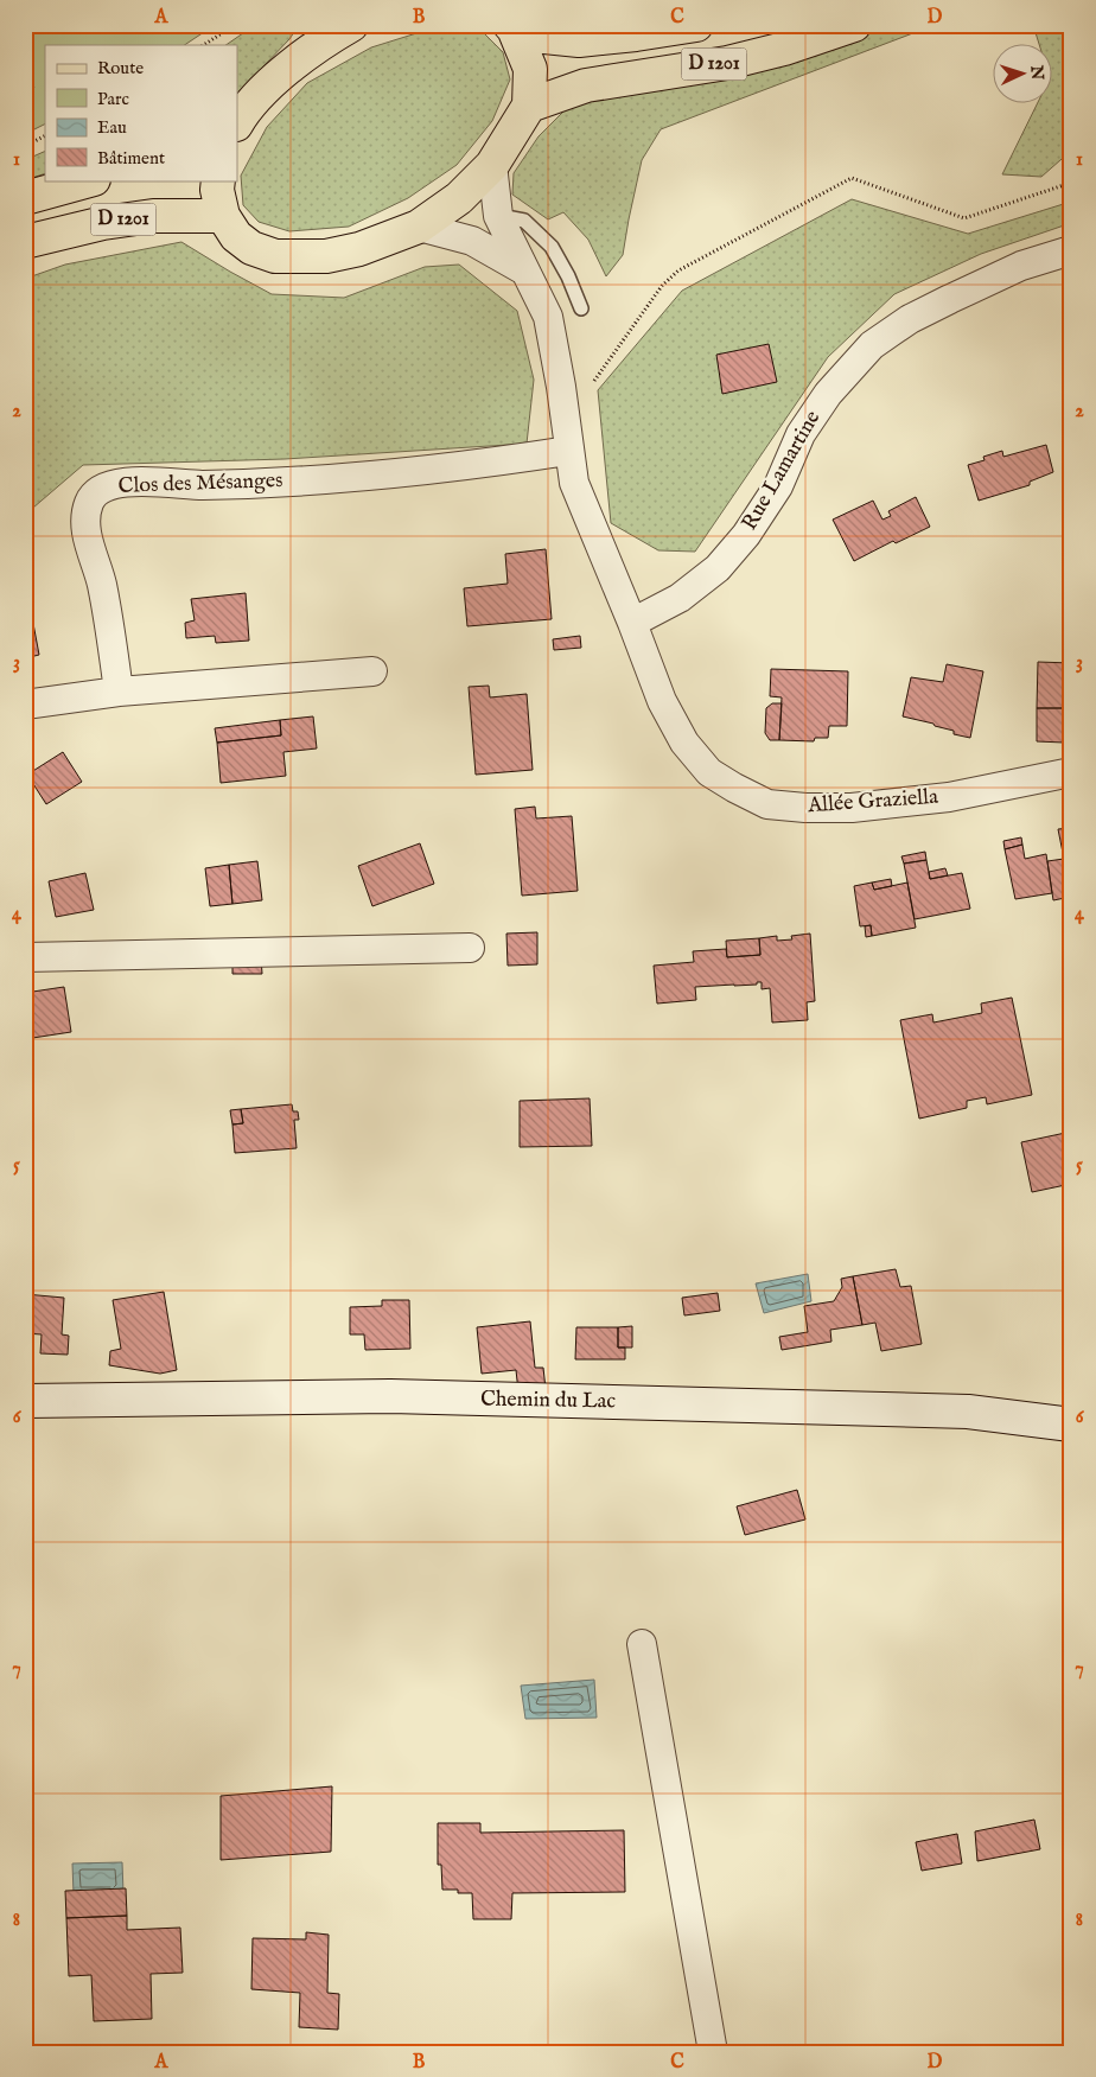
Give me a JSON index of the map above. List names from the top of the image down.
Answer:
{
  "streets": {
    "main road": ["D 1201"],
    "street": [
      "Rue Lamartine",
      "Clos des Mésanges",
      "Allée Graziella",
      "Chemin du Lac"
    ]
  },
  "crossings": [
    ["Rue Lamartine", "Allée Graziella"]
  ],
  "legend": [
    "Route",
    "Parc",
    "Eau",
    "Bâtiment"
  ],
  "north": "right",
  "grid": {
    "columns": [
      "A",
      "B",
      "C",
      "D"
    ],
    "rows": [
      "1",
      "2",
      "3",
      "4",
      "5",
      "6",
      "7",
      "8"
    ]
  }
}
